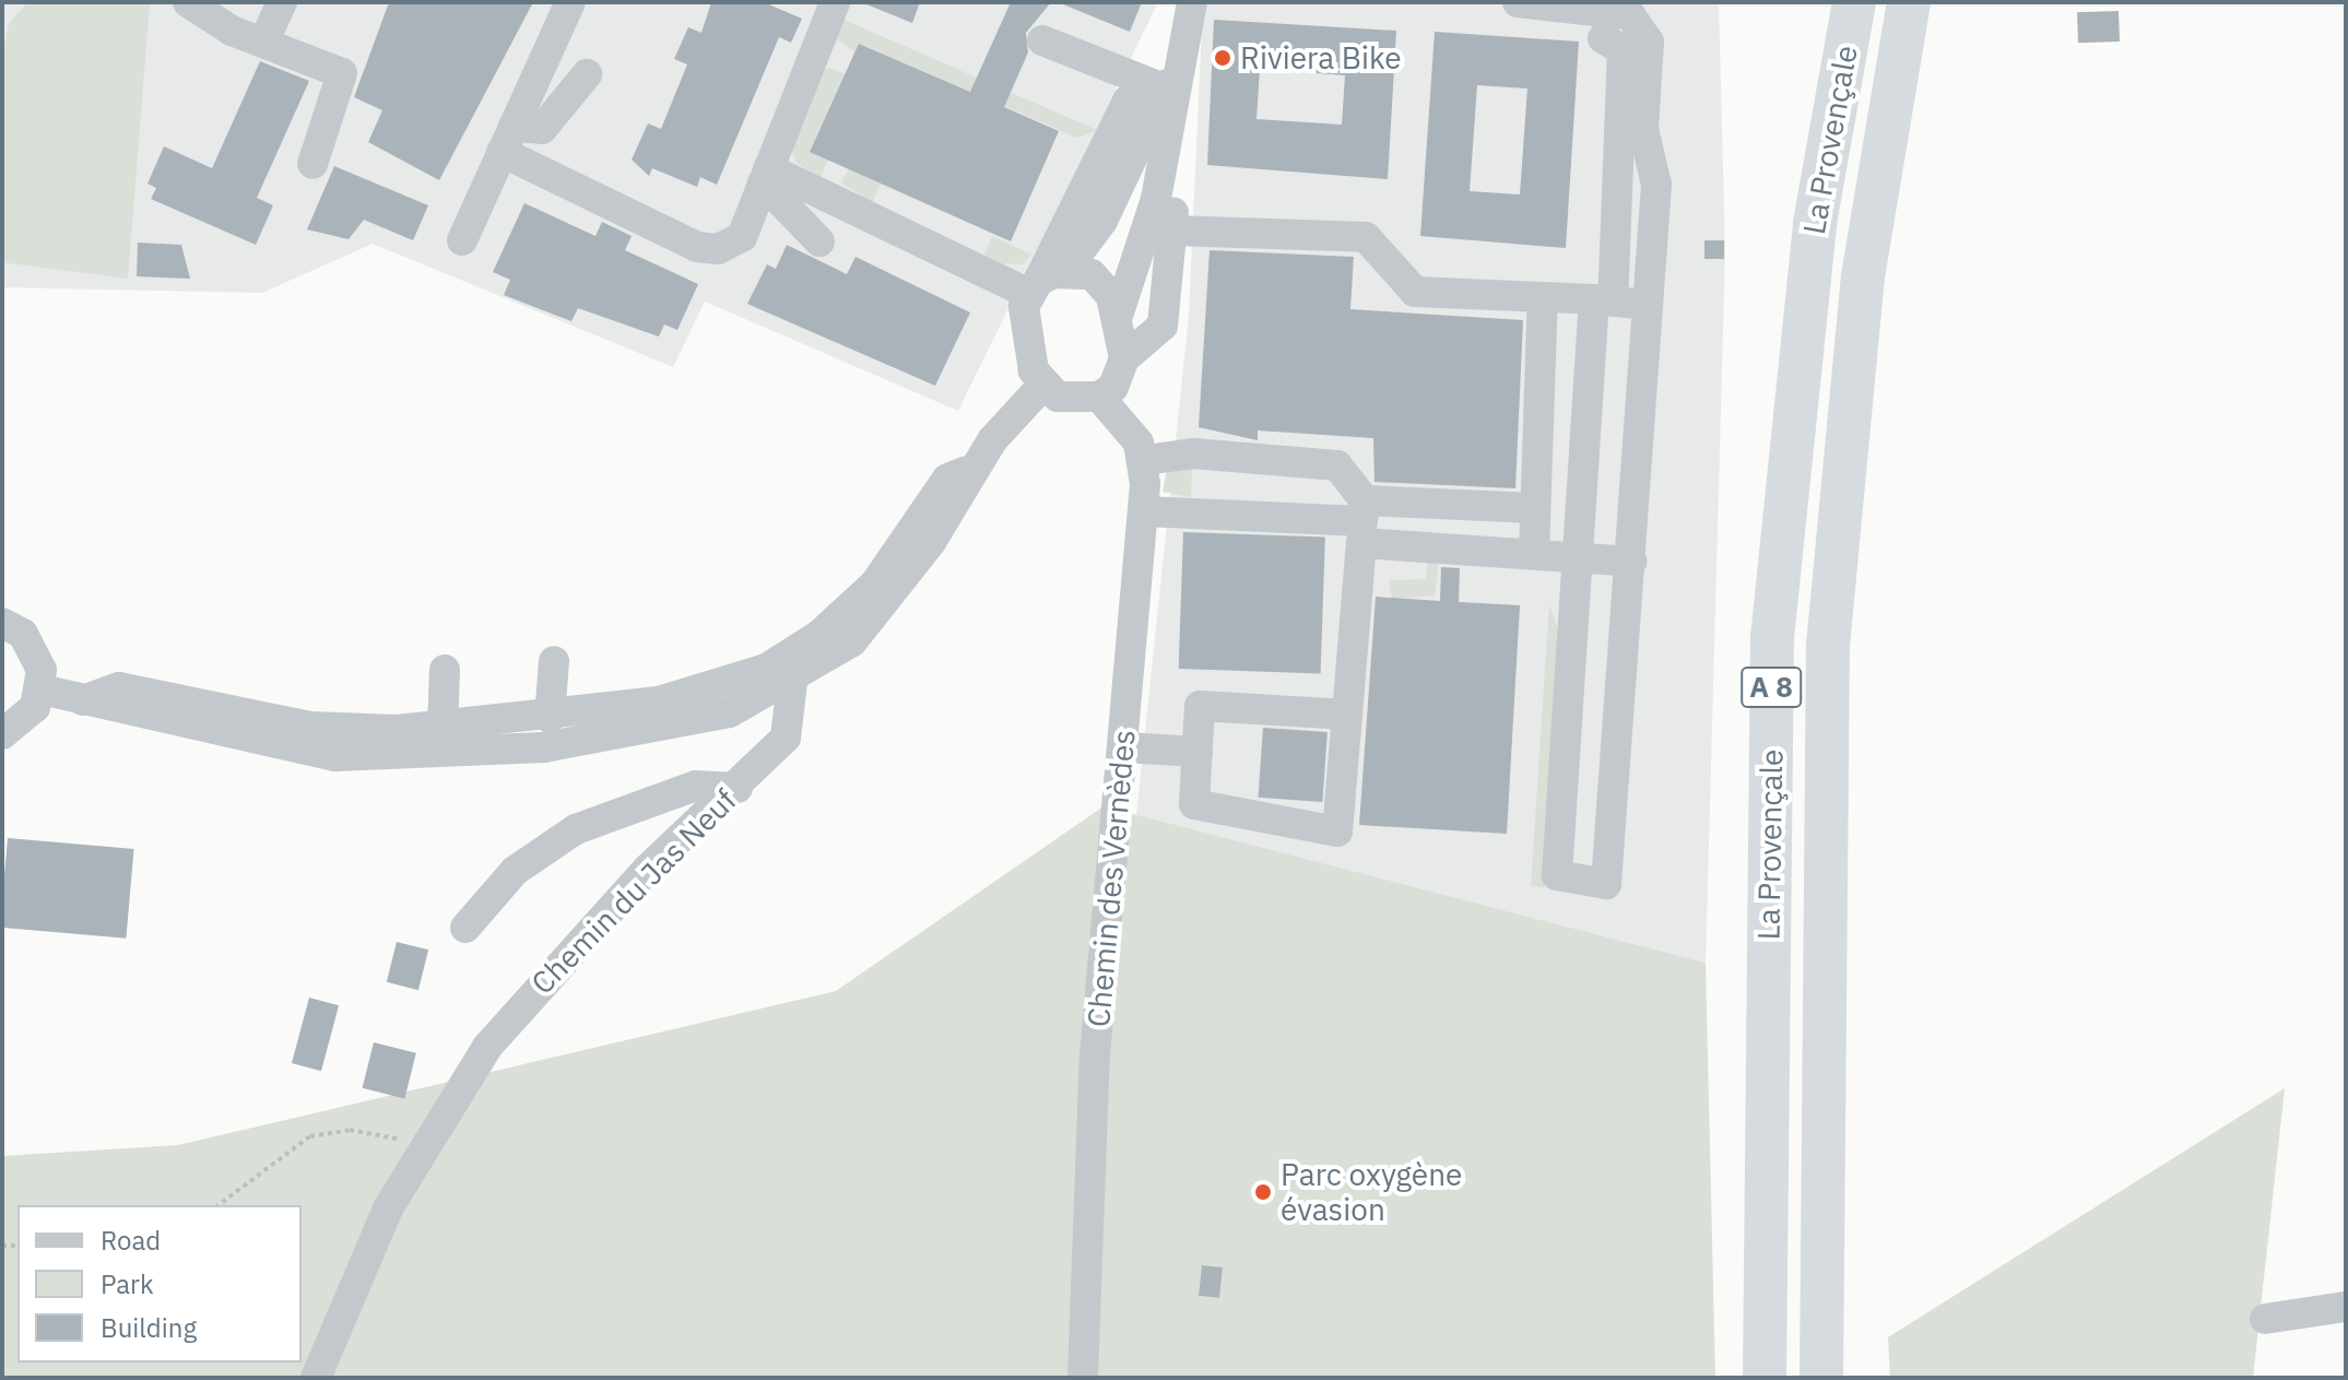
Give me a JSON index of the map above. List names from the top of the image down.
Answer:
{
  "streets": {
    "highway": ["La Provençale", "A 8"],
    "street": ["Chemin des Vernèdes", "Chemin du Jas Neuf"]
  },
  "places": ["Riviera Bike", "Parc oxygène évasion"],
  "legend": ["Road", "Park", "Building"]
}
